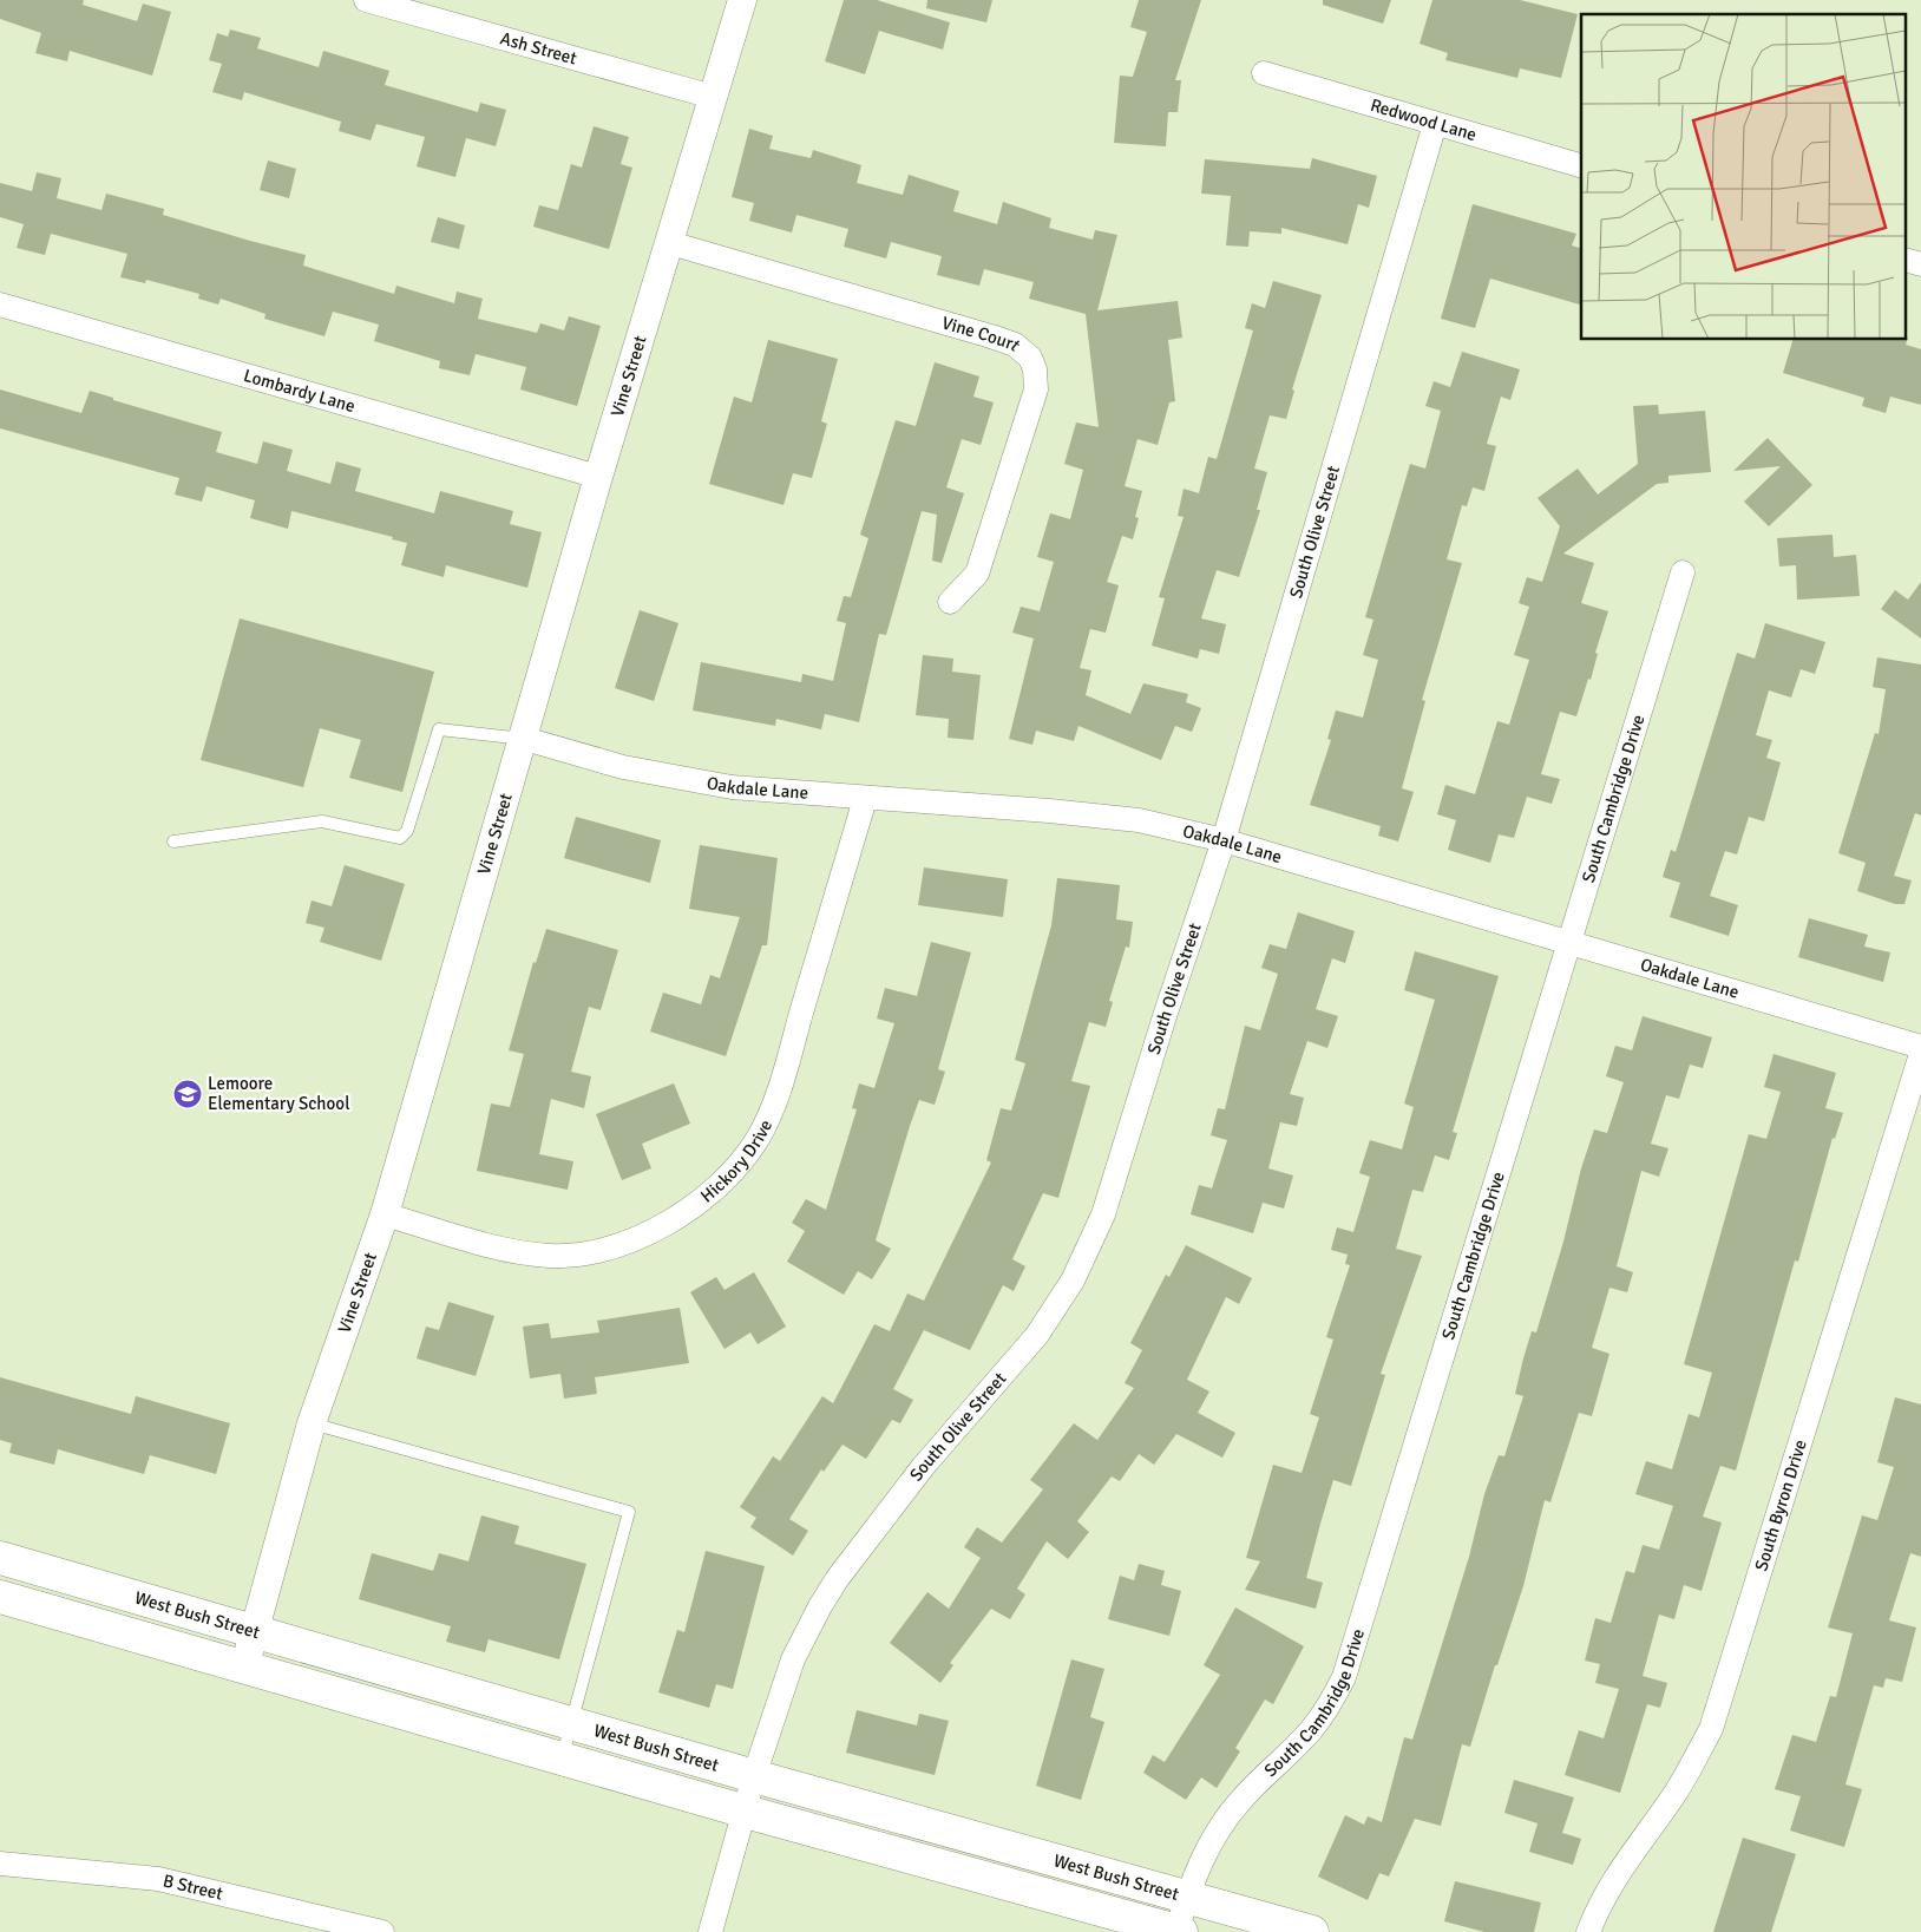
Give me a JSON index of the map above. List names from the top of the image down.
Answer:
{
  "streets": {
    "main road": ["West Bush Street"],
    "street": [
      "Ash Street",
      "Redwood Lane",
      "Vine Court",
      "Vine Street",
      "Lombardy Lane",
      "South Olive Street",
      "Oakdale Lane",
      "South Cambridge Drive",
      "Hickory Drive",
      "South Byron Drive",
      "B Street"
    ]
  },
  "crossings": [
    ["Ash Street", "Vine Street"],
    ["Redwood Lane", "South Olive Street"],
    ["Vine Court", "Vine Street"],
    ["Vine Street", "Lombardy Lane"],
    ["Vine Street", "Oakdale Lane"],
    ["Vine Street", "Hickory Drive"],
    ["Vine Street", "West Bush Street"],
    ["South Olive Street", "Oakdale Lane"],
    ["South Olive Street", "West Bush Street"],
    ["Oakdale Lane", "South Cambridge Drive"],
    ["Oakdale Lane", "Hickory Drive"],
    ["South Cambridge Drive", "West Bush Street"]
  ],
  "places": {
    "school or university": ["Lemoore Elementary School"]
  }
}
